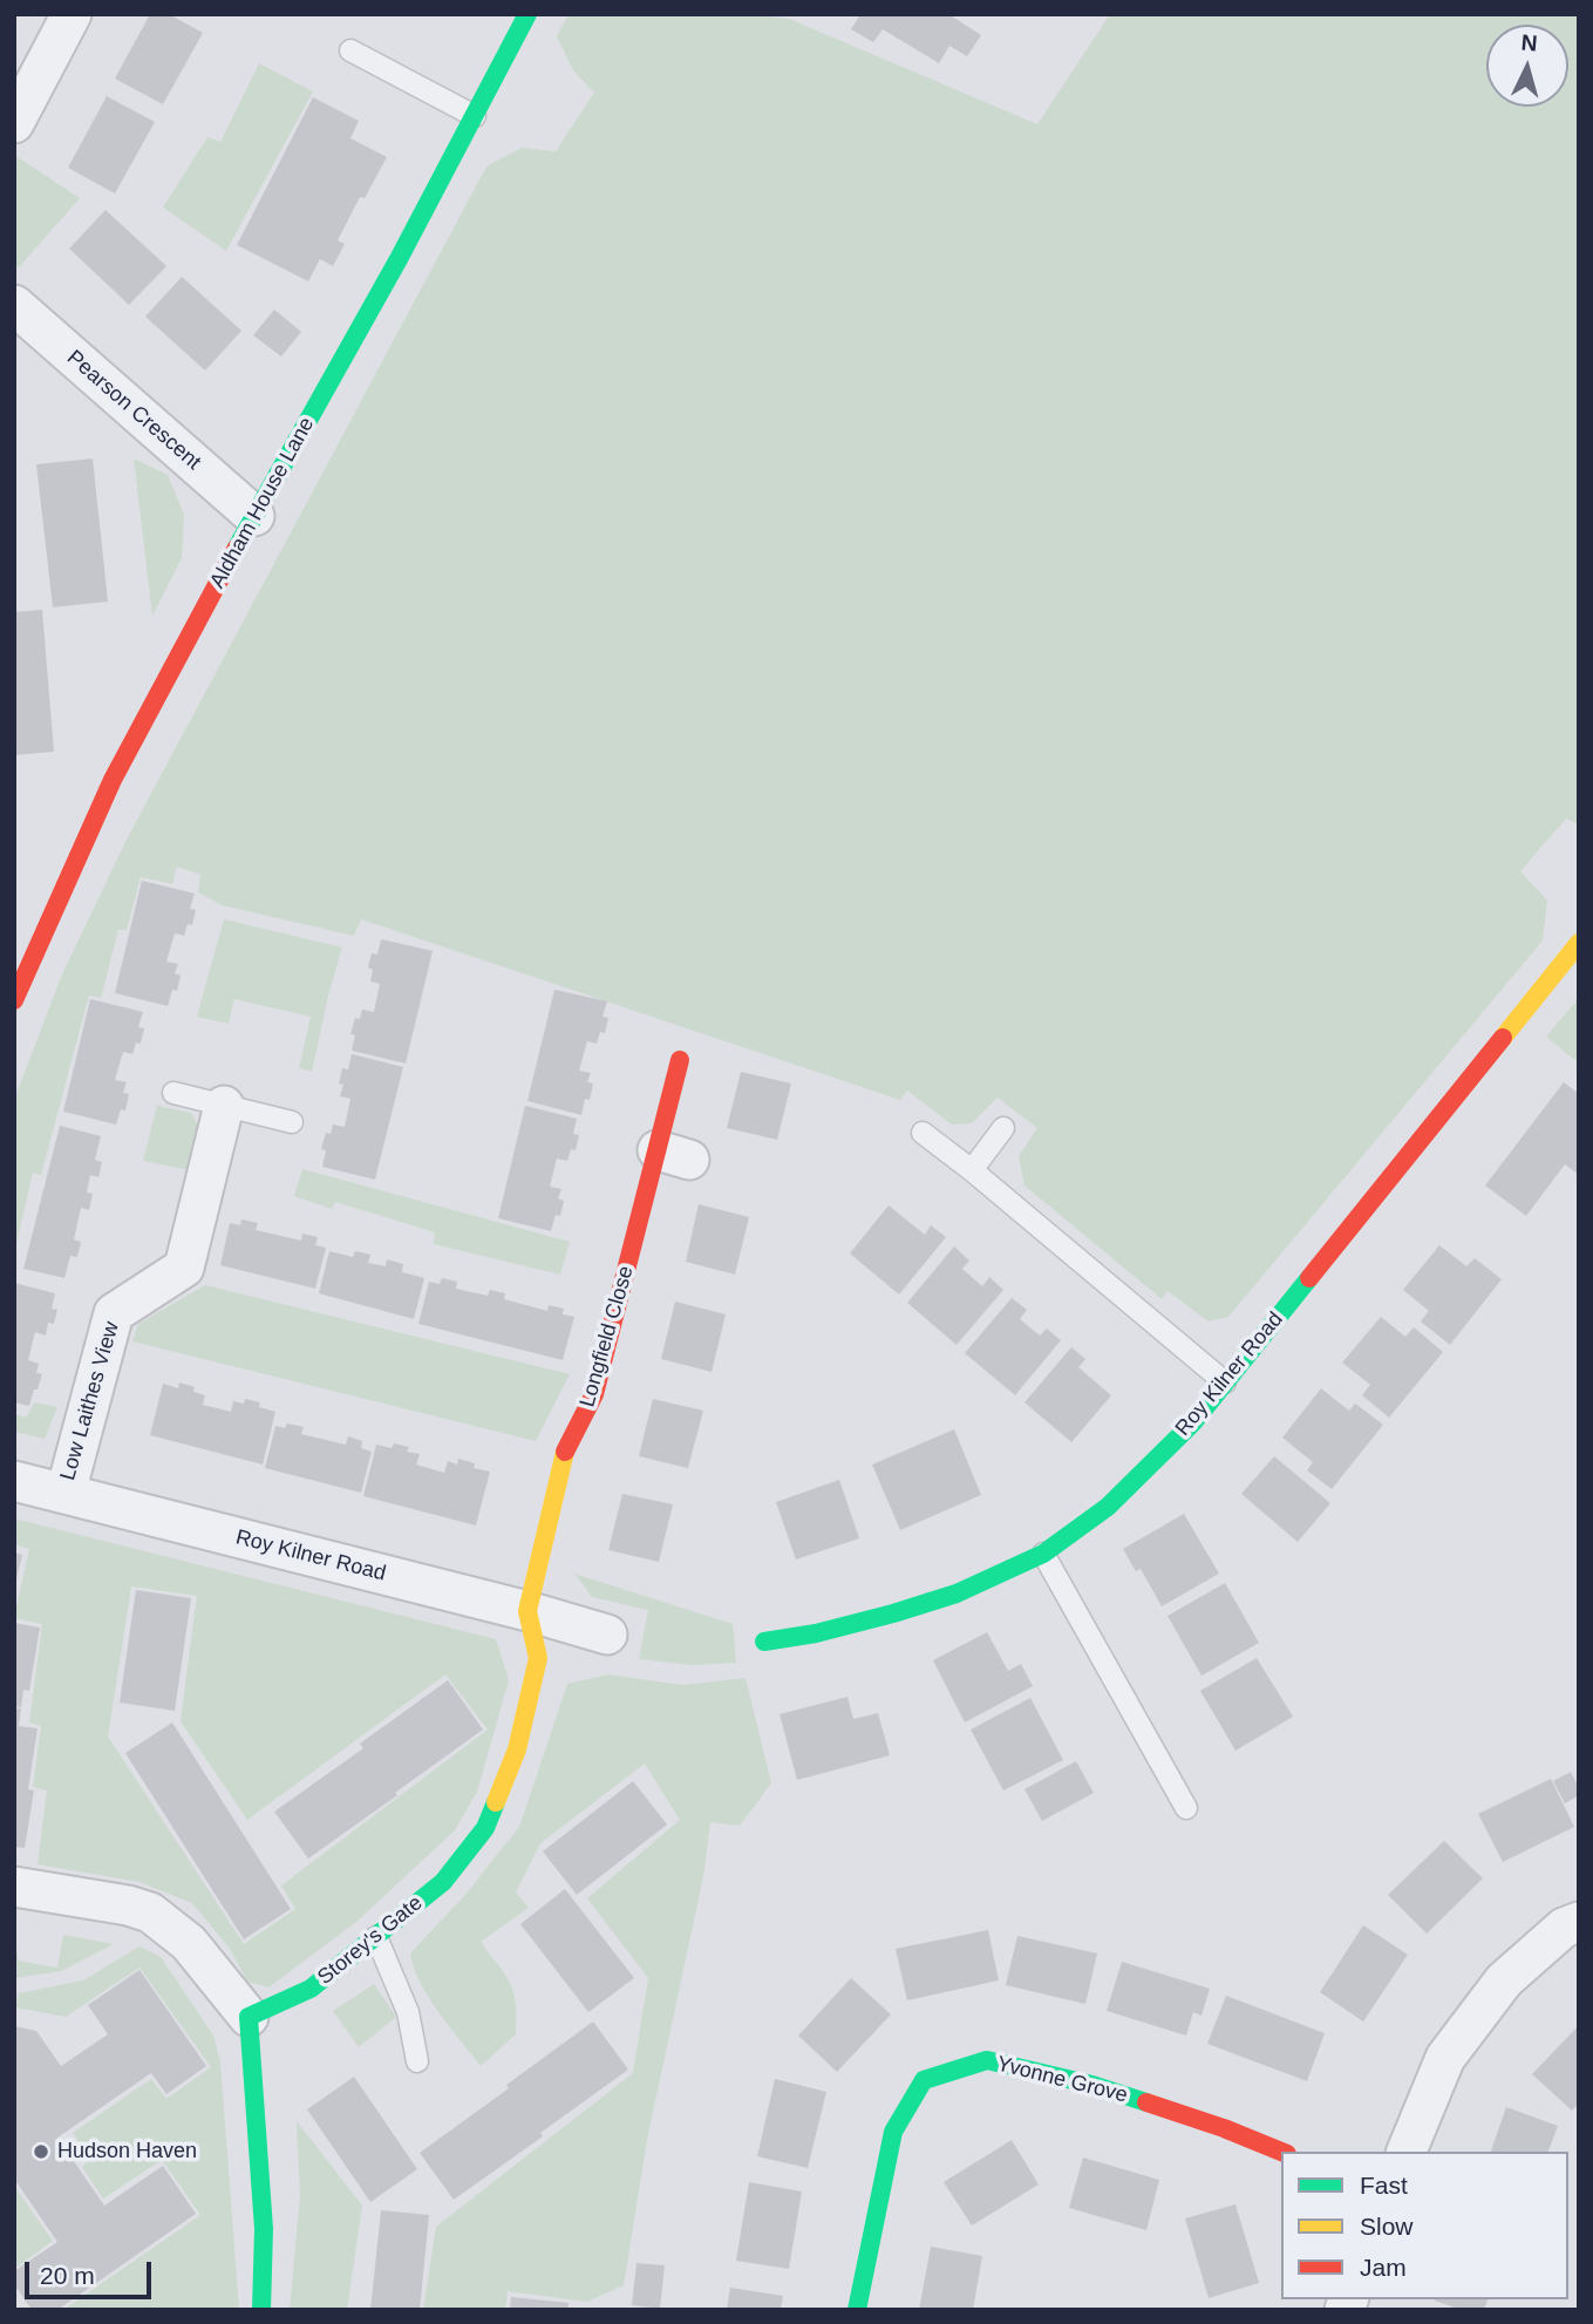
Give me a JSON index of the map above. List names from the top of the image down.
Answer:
{
  "streets": {
    "street": [
      "Pearson Crescent",
      "Aldham House Lane",
      "Longfield Close",
      "Roy Kilner Road",
      "Low Laithes View",
      "Storey's Gate",
      "Yvonne Grove"
    ]
  },
  "crossings": [
    ["Pearson Crescent", "Aldham House Lane"],
    ["Longfield Close", "Roy Kilner Road"],
    ["Longfield Close", "Storey's Gate"],
    ["Roy Kilner Road", "Low Laithes View"],
    ["Roy Kilner Road", "Storey's Gate"]
  ],
  "places": ["Hudson Haven"],
  "legend": ["Fast", "Slow", "Jam"],
  "scale_bar": "20 m",
  "north": "top"
}
